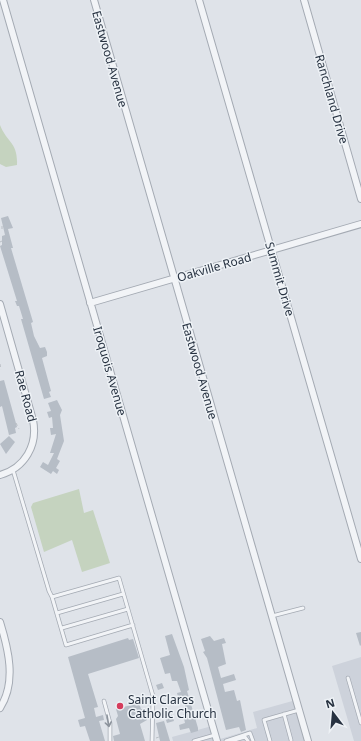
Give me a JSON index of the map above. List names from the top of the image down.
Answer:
{
  "streets": {
    "street": [
      "Eastwood Avenue",
      "Ranchland Drive",
      "Oakville Road",
      "Summit Drive",
      "Iroquois Avenue",
      "Rae Road"
    ]
  },
  "crossings": [
    ["Eastwood Avenue", "Oakville Road"],
    ["Oakville Road", "Summit Drive"],
    ["Oakville Road", "Iroquois Avenue"]
  ],
  "places": ["Saint Clares Catholic Church"],
  "north": "top"
}
